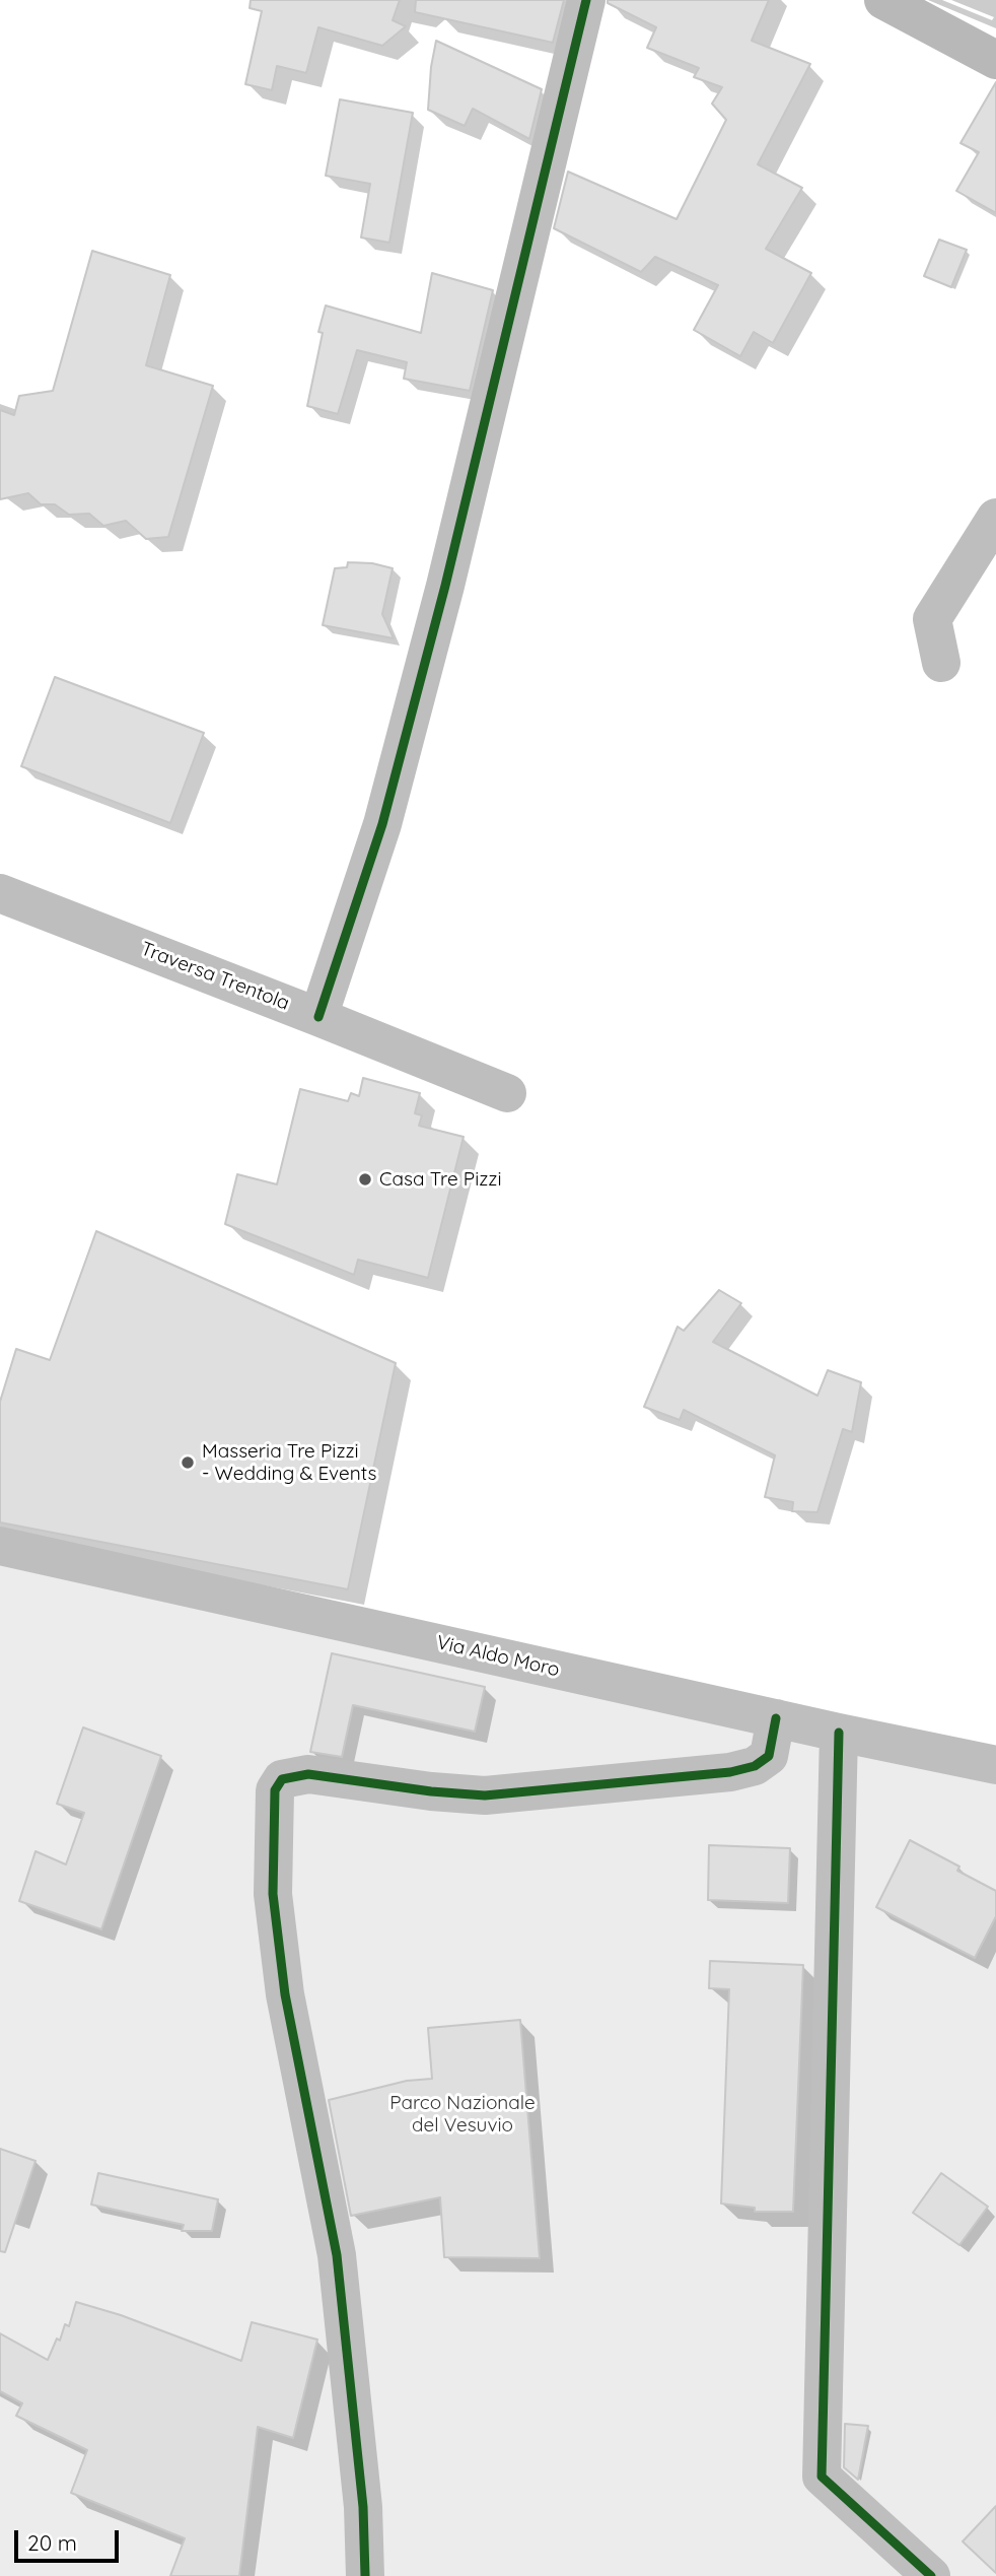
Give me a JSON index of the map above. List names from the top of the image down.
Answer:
{
  "streets": {
    "street": ["Traversa Trentola", "Via Aldo Moro"]
  },
  "parks": ["Parco Nazionale del Vesuvio"],
  "places": ["Casa Tre Pizzi", "Masseria Tre Pizzi - Wedding & Events"],
  "scale_bar": "20 m"
}
